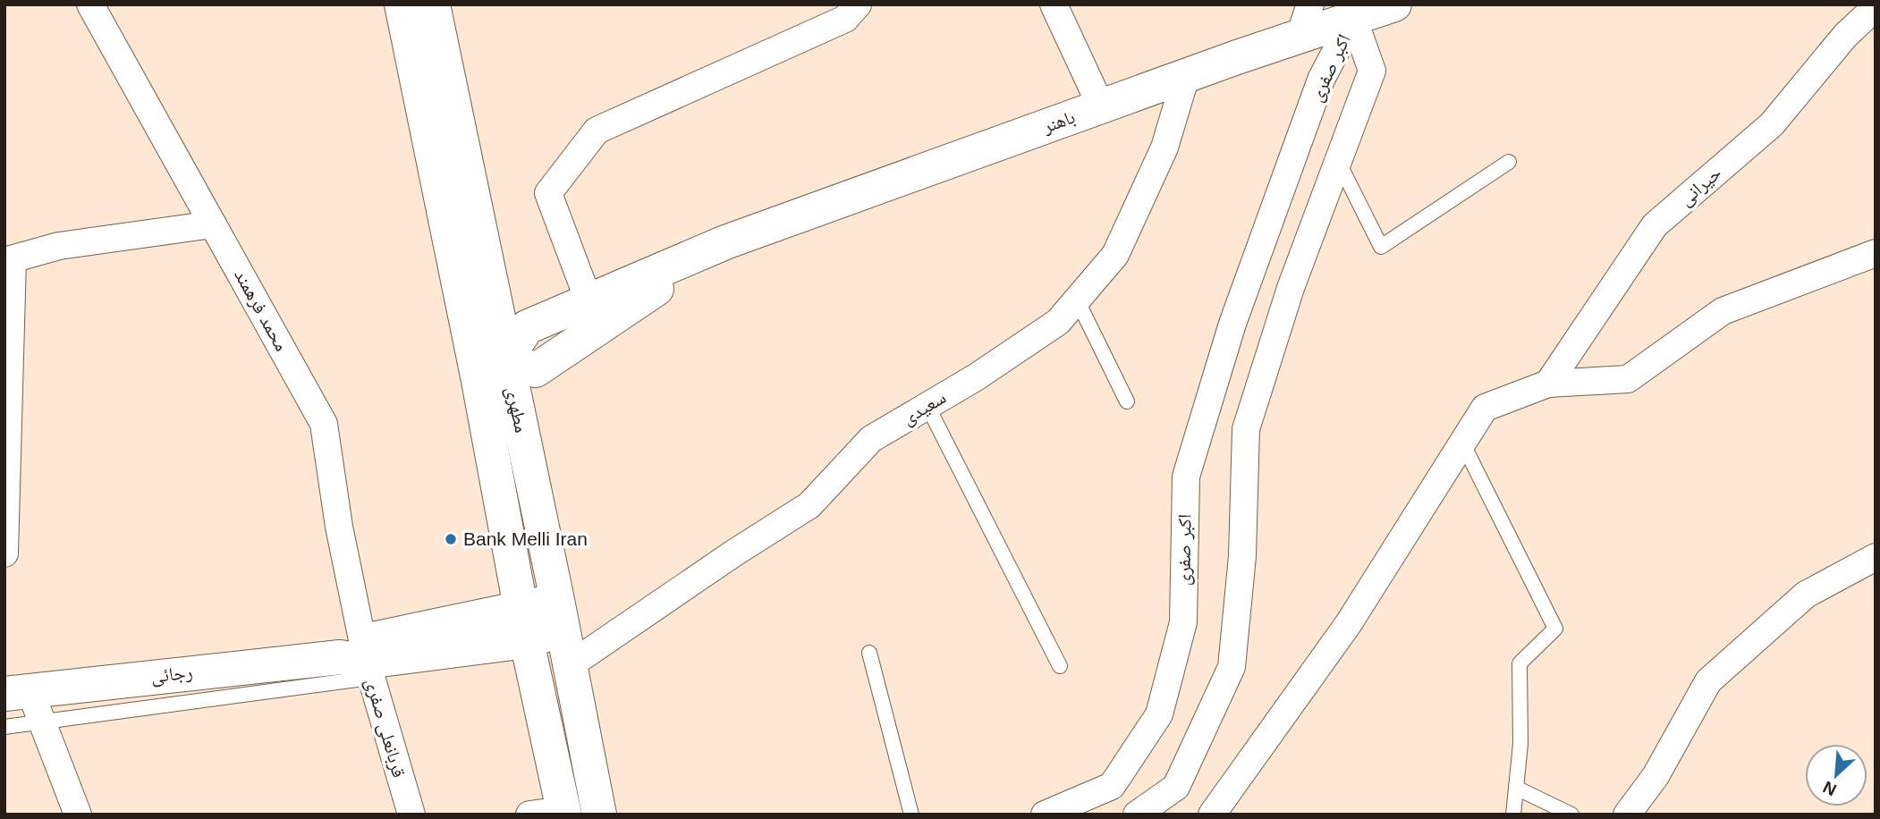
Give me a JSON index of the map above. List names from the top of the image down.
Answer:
{
  "streets": {
    "street": [
      "اکبر صفری",
      "باهنر",
      "حیرانی",
      "محمد فرهمند",
      "سعیدی",
      "مطهری",
      "رجائی",
      "قربانعلی صفری"
    ]
  },
  "crossings": [
    ["اکبر صفری", "باهنر"],
    ["باهنر", "سعیدی"],
    ["محمد فرهمند", "رجائی"],
    ["محمد فرهمند", "قربانعلی صفری"],
    ["سعیدی", "مطهری"],
    ["مطهری", "رجائی"],
    ["رجائی", "قربانعلی صفری"]
  ],
  "places": ["Bank Melli Iran"],
  "north": "bottom left"
}
